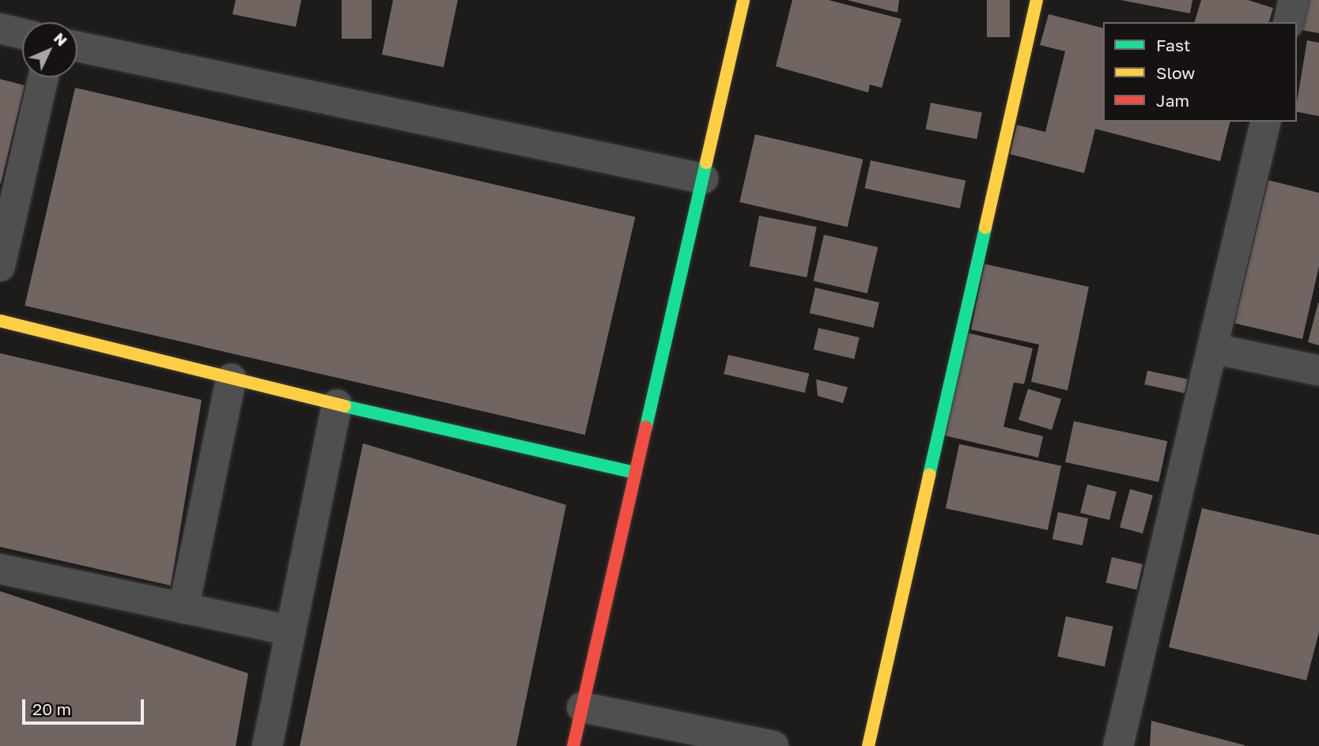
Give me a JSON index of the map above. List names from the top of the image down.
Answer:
{
  "legend": ["Fast", "Slow", "Jam"],
  "scale_bar": "20 m",
  "north": "top right"
}
